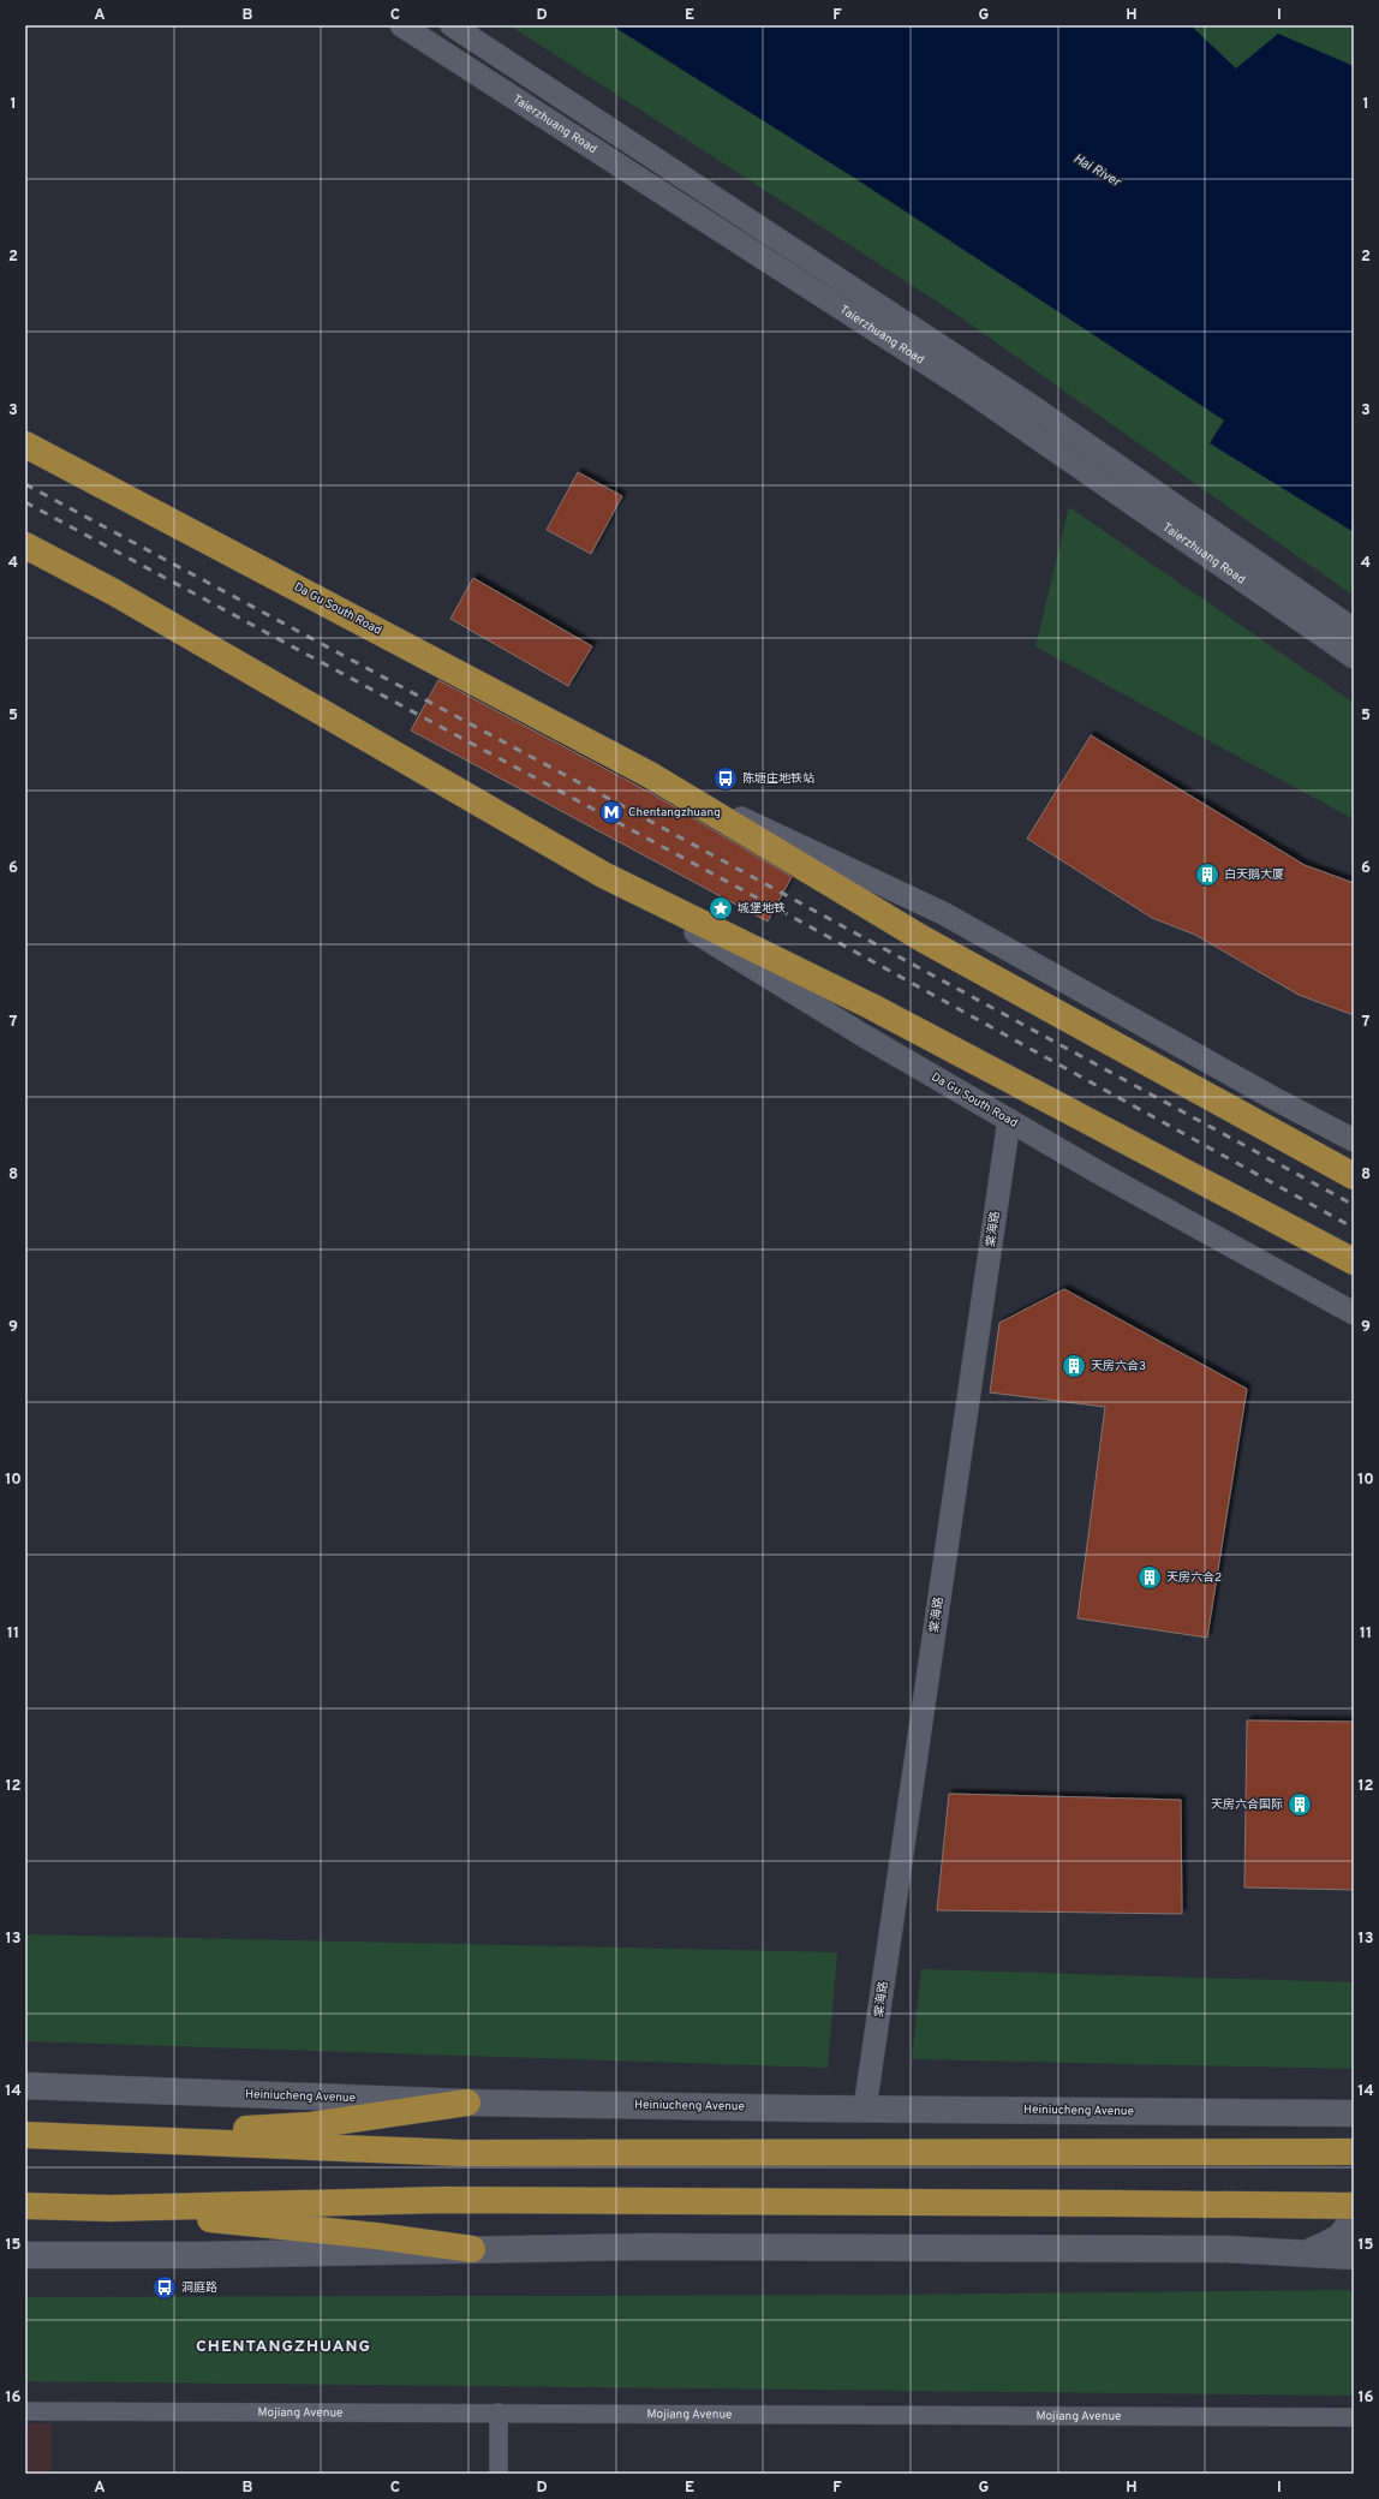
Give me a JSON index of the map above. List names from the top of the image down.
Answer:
{
  "streets": {
    "highway": ["Da Gu South Road"],
    "main road": ["Heiniucheng Avenue"],
    "street": ["Taierzhuang Road", "棠海路", "Mojiang Avenue"]
  },
  "crossings": [
    ["Da Gu South Road", "棠海路"],
    ["棠海路", "Heiniucheng Avenue"]
  ],
  "districts": ["CHENTANGZHUANG"],
  "water": ["Hai River"],
  "places": {
    "bus stop": ["陈塘庄地铁站", "洞庭路"],
    "metro station": ["Chentangzhuang"],
    "building": [
      "白天鹅大厦",
      "天房六合3",
      "天房六合2",
      "天房六合国际"
    ],
    "place": ["城堡地铁"]
  },
  "grid": {
    "columns": [
      "A",
      "B",
      "C",
      "D",
      "E",
      "F",
      "G",
      "H",
      "I"
    ],
    "rows": [
      "1",
      "2",
      "3",
      "4",
      "5",
      "6",
      "7",
      "8",
      "9",
      "10",
      "11",
      "12",
      "13",
      "14",
      "15",
      "16"
    ]
  }
}
